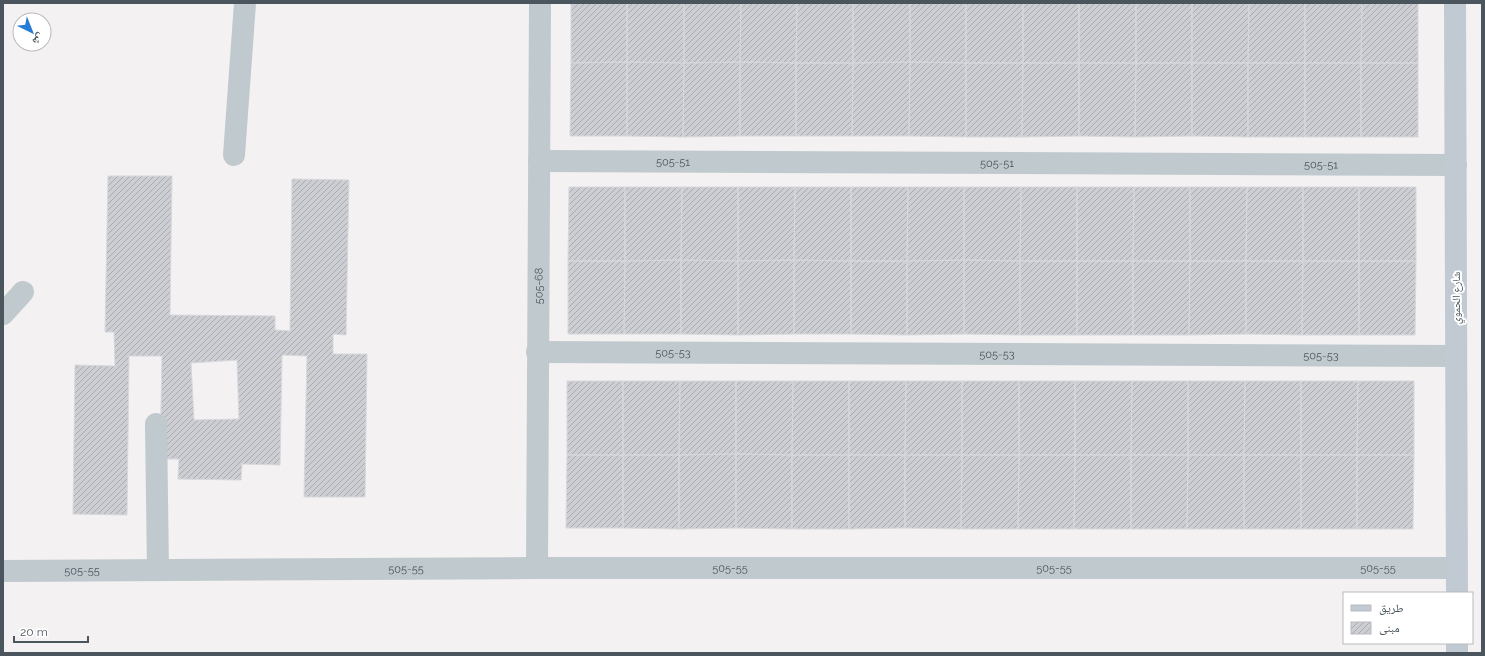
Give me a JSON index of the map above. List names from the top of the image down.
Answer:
{
  "streets": {
    "street": [
      "505-51",
      "505-68",
      "شارع الحموي",
      "505-53",
      "505-55"
    ]
  },
  "crossings": [
    ["505-51", "505-68"],
    ["505-51", "شارع الحموي"],
    ["505-68", "505-53"],
    ["505-68", "505-55"],
    ["شارع الحموي", "505-53"],
    ["شارع الحموي", "505-55"]
  ],
  "legend": ["طريق", "مبنى"],
  "scale_bar": "20 m",
  "north": "bottom right"
}
